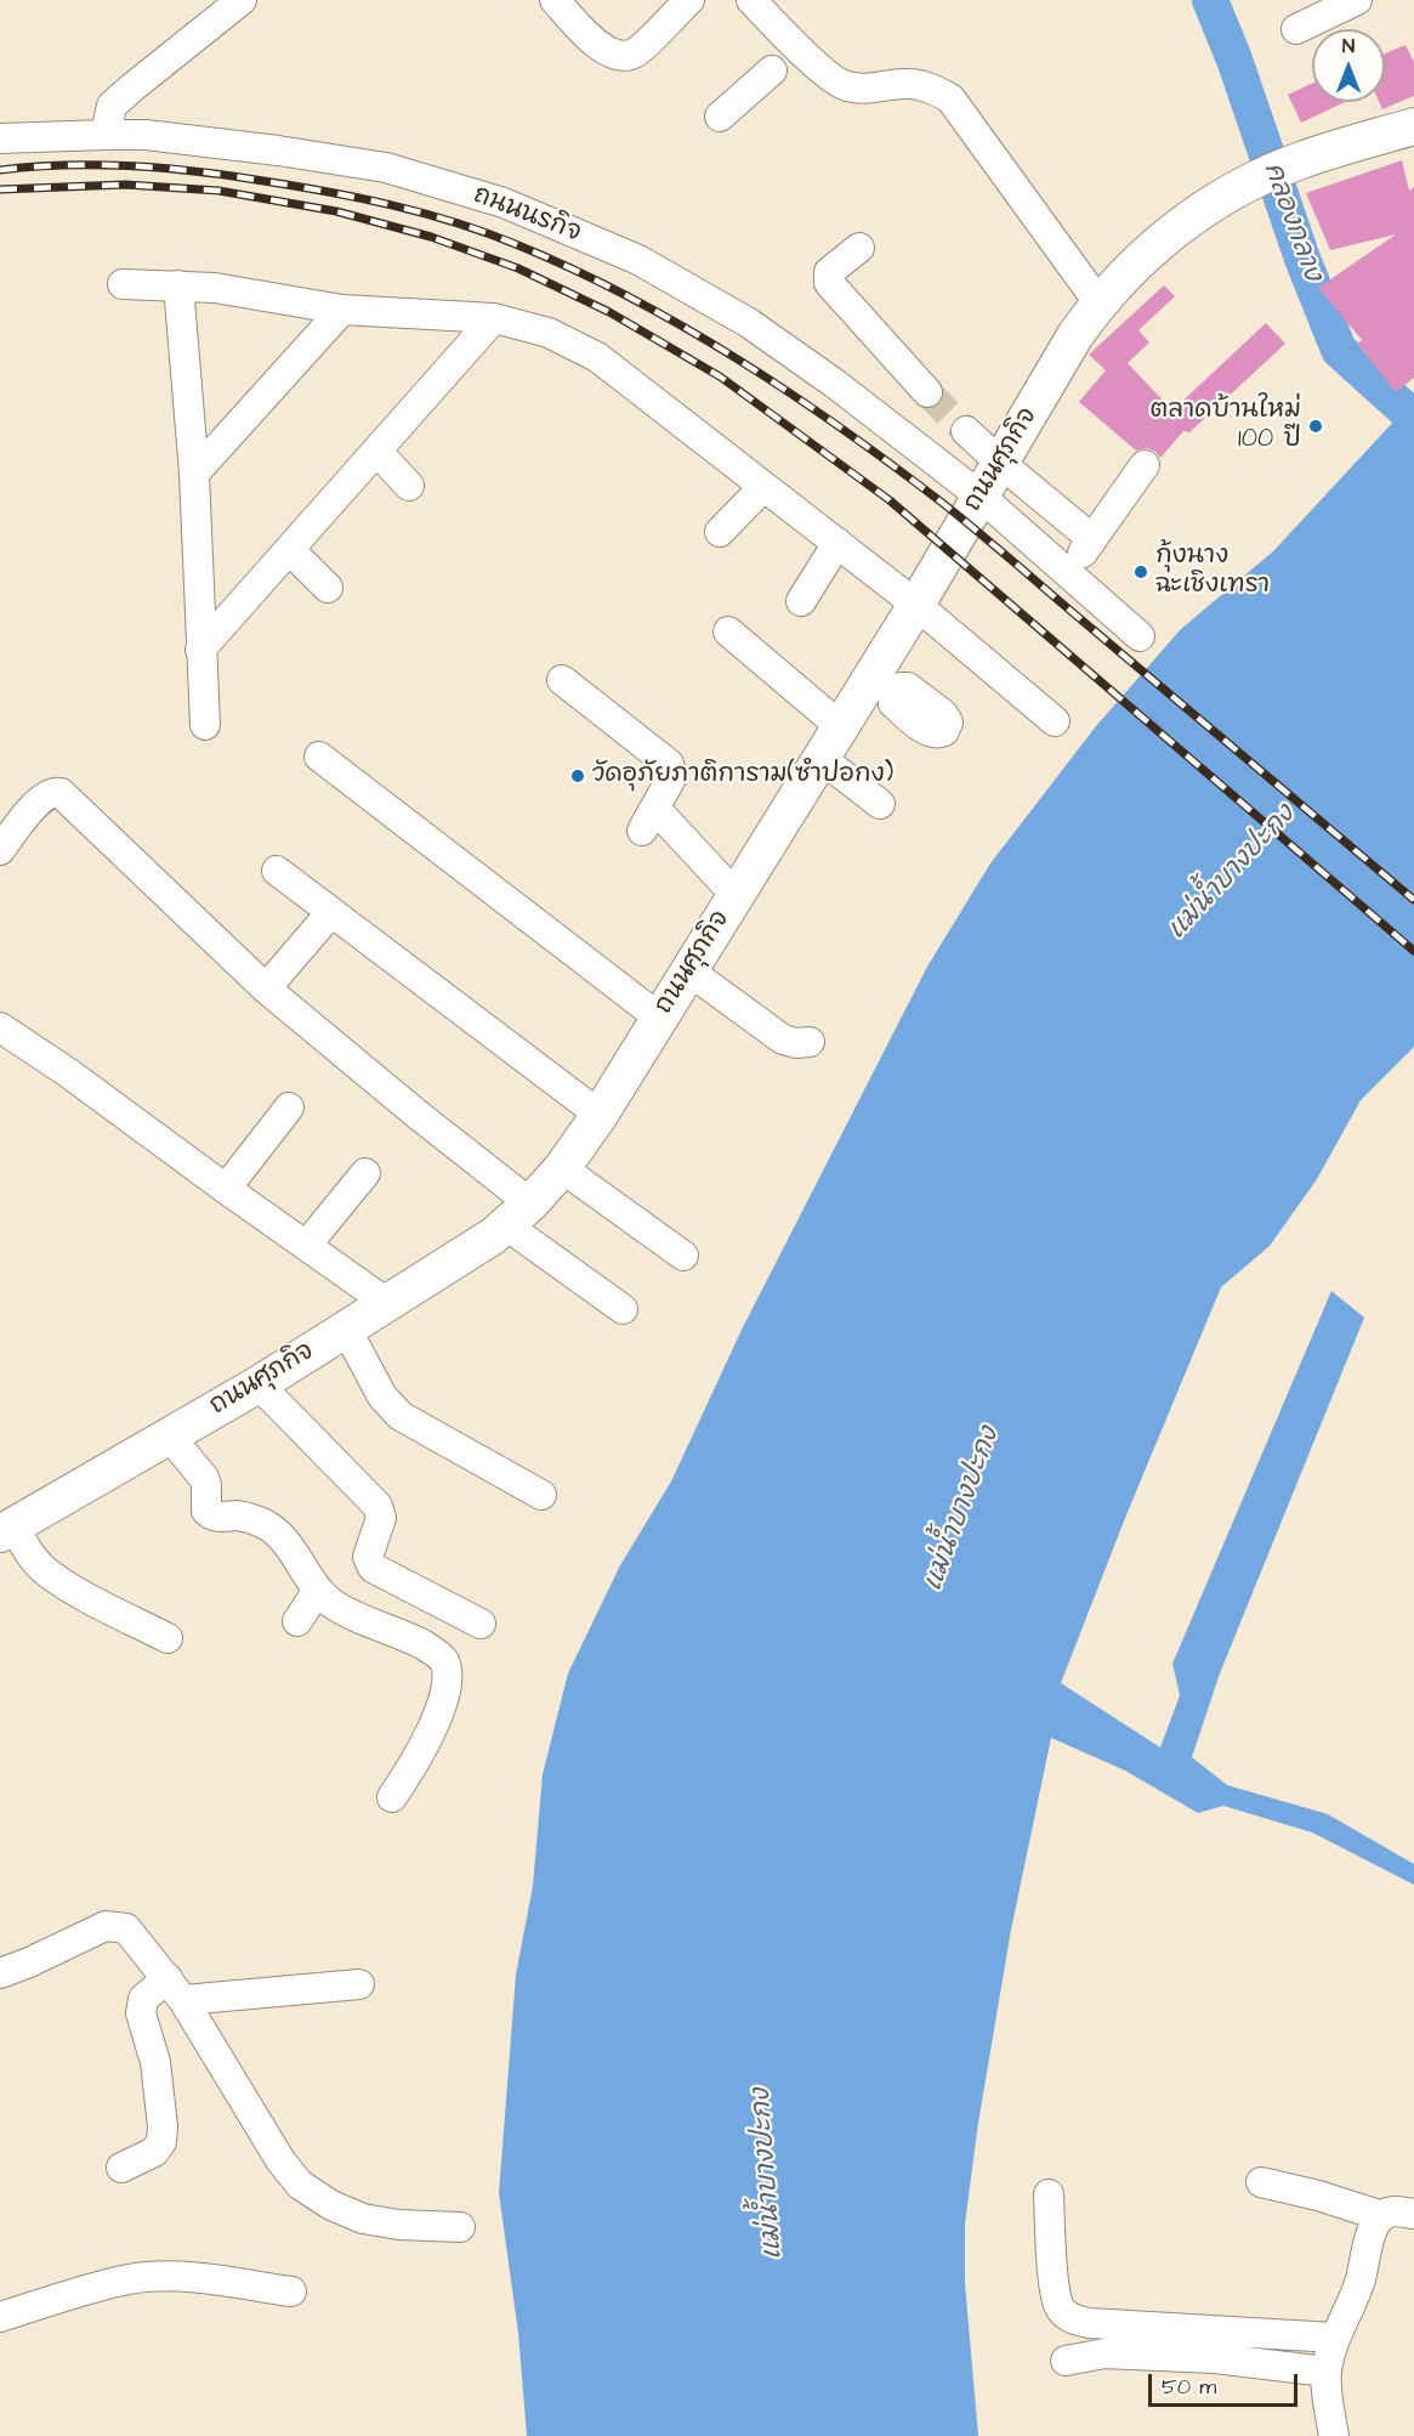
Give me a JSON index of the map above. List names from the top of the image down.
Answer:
{
  "streets": {
    "main road": ["ถนนศุภกิจ"],
    "street": ["ถนนนรกิจ"]
  },
  "crossings": [
    ["ถนนนรกิจ", "ถนนศุภกิจ"]
  ],
  "water": ["คลองกลาง", "แม่น้ำบางปะกง"],
  "places": ["ตลาดบ้านใหม่ 100 ปี", "กุ้งนาง ฉะเชิงเทรา", "วัดอุภัยภาติการาม(ซำปอกง)"],
  "scale_bar": "50 m",
  "north": "top"
}
